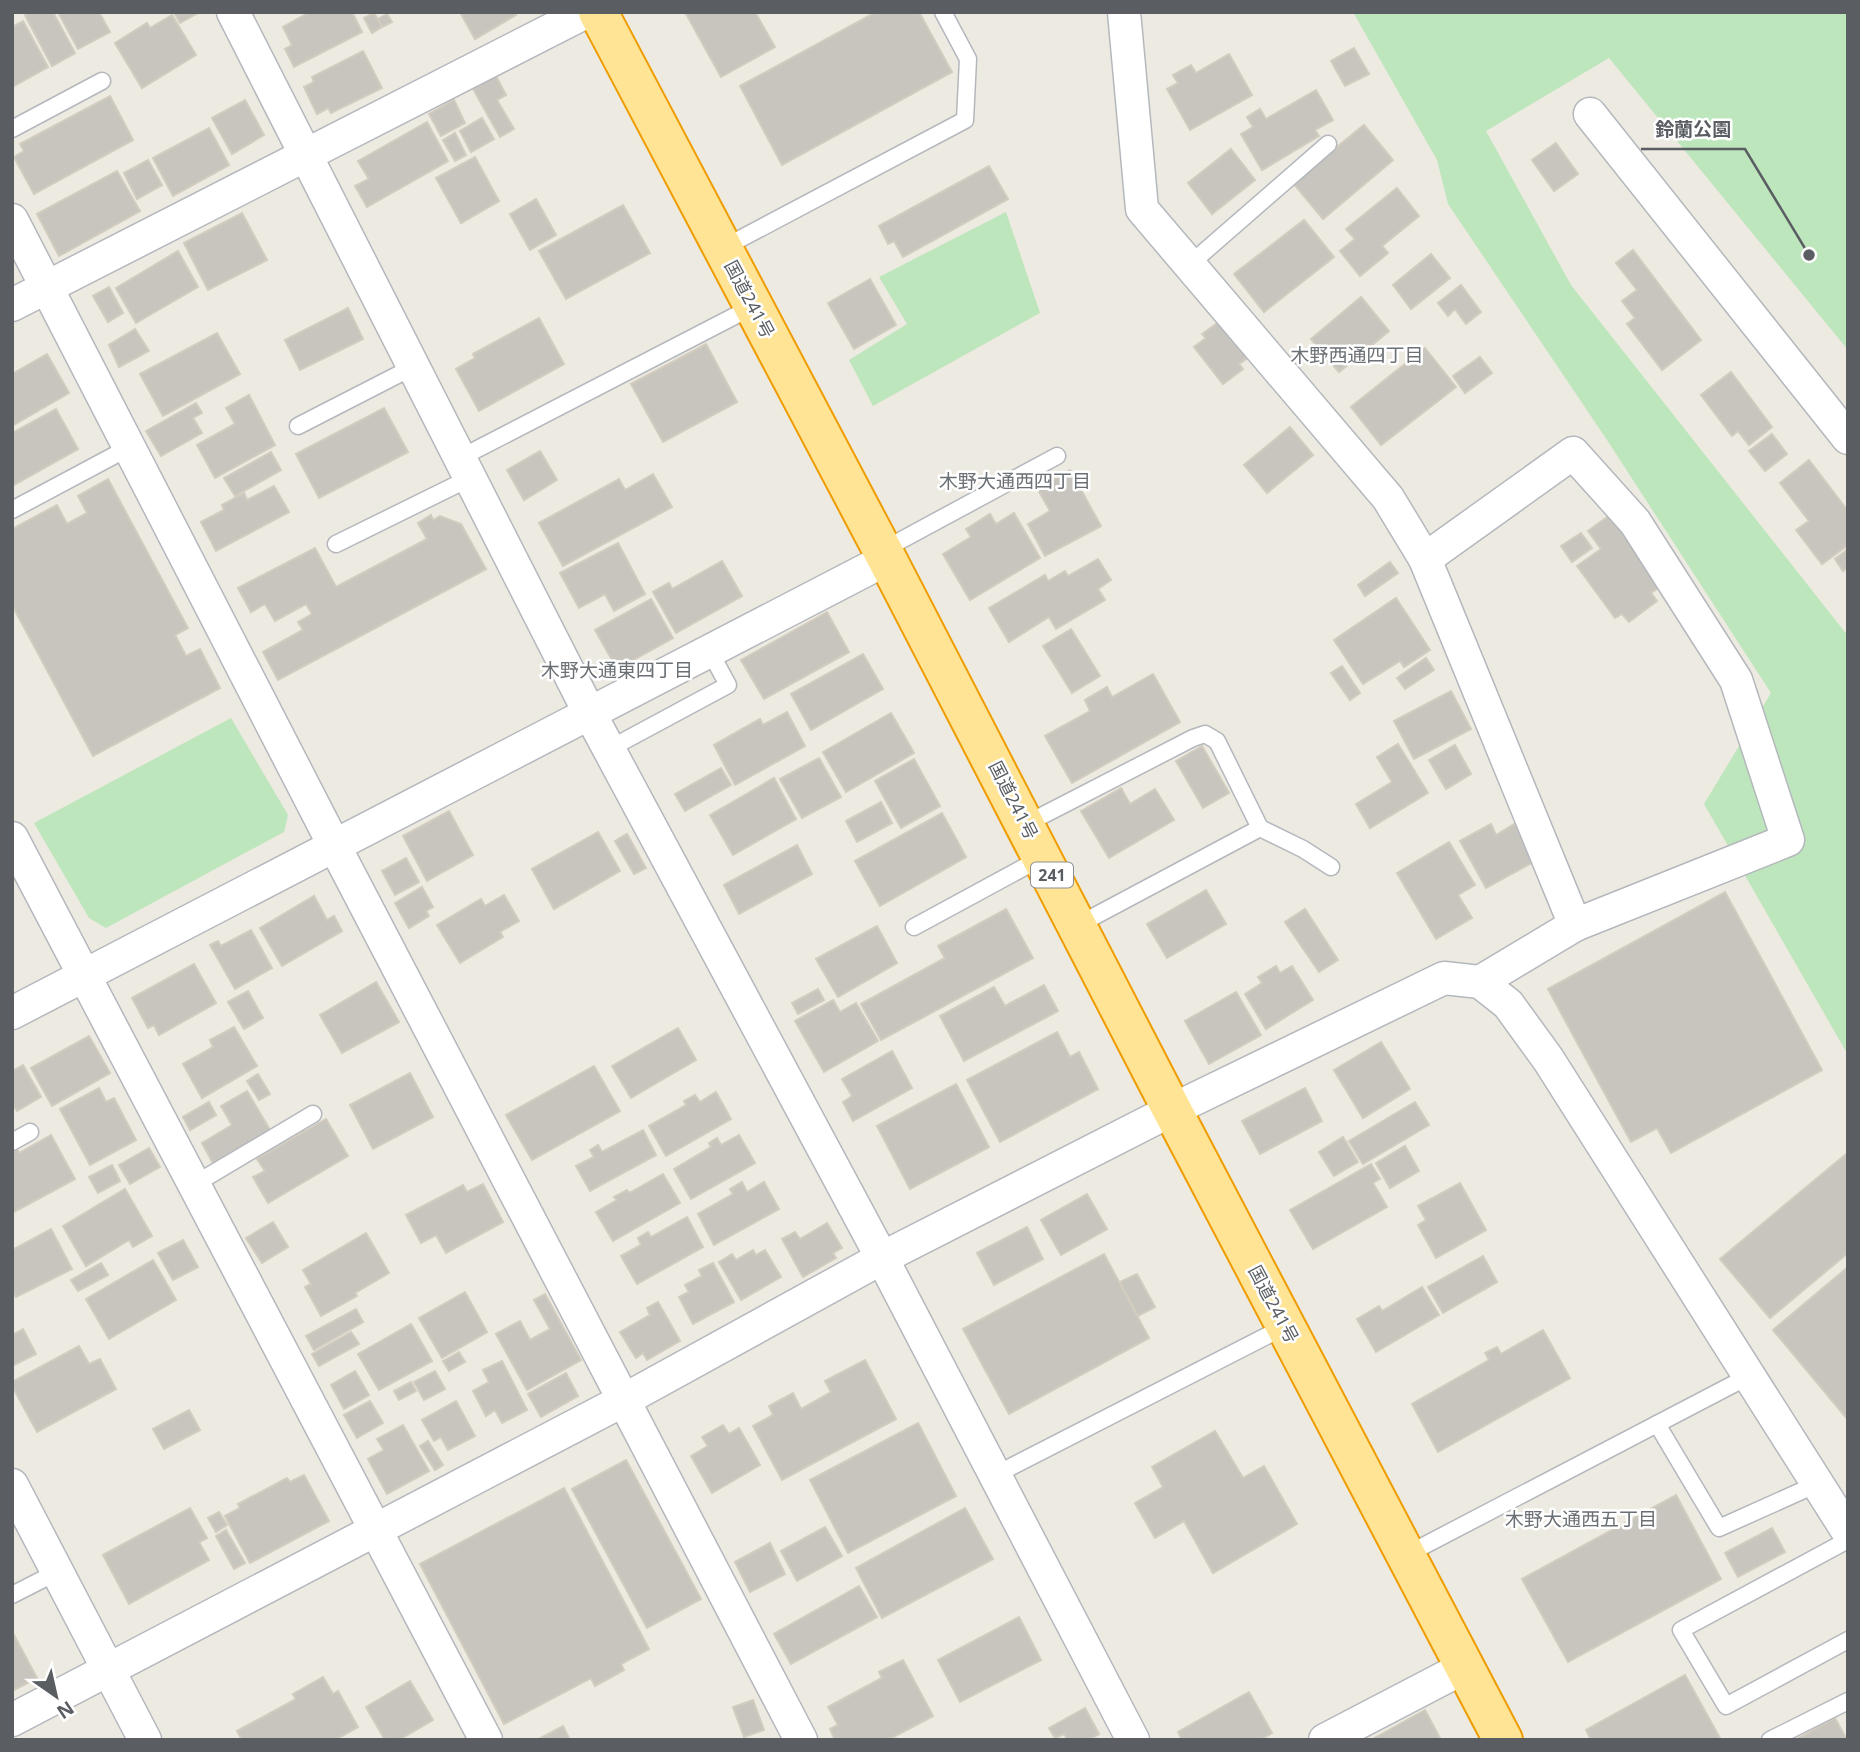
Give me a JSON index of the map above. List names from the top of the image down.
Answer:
{
  "streets": {
    "highway": ["国道241号", "241"]
  },
  "districts": [
    "木野西通四丁目",
    "木野大通西四丁目",
    "木野大通東四丁目",
    "木野大通西五丁目"
  ],
  "places": ["鈴蘭公園"],
  "north": "bottom right"
}
